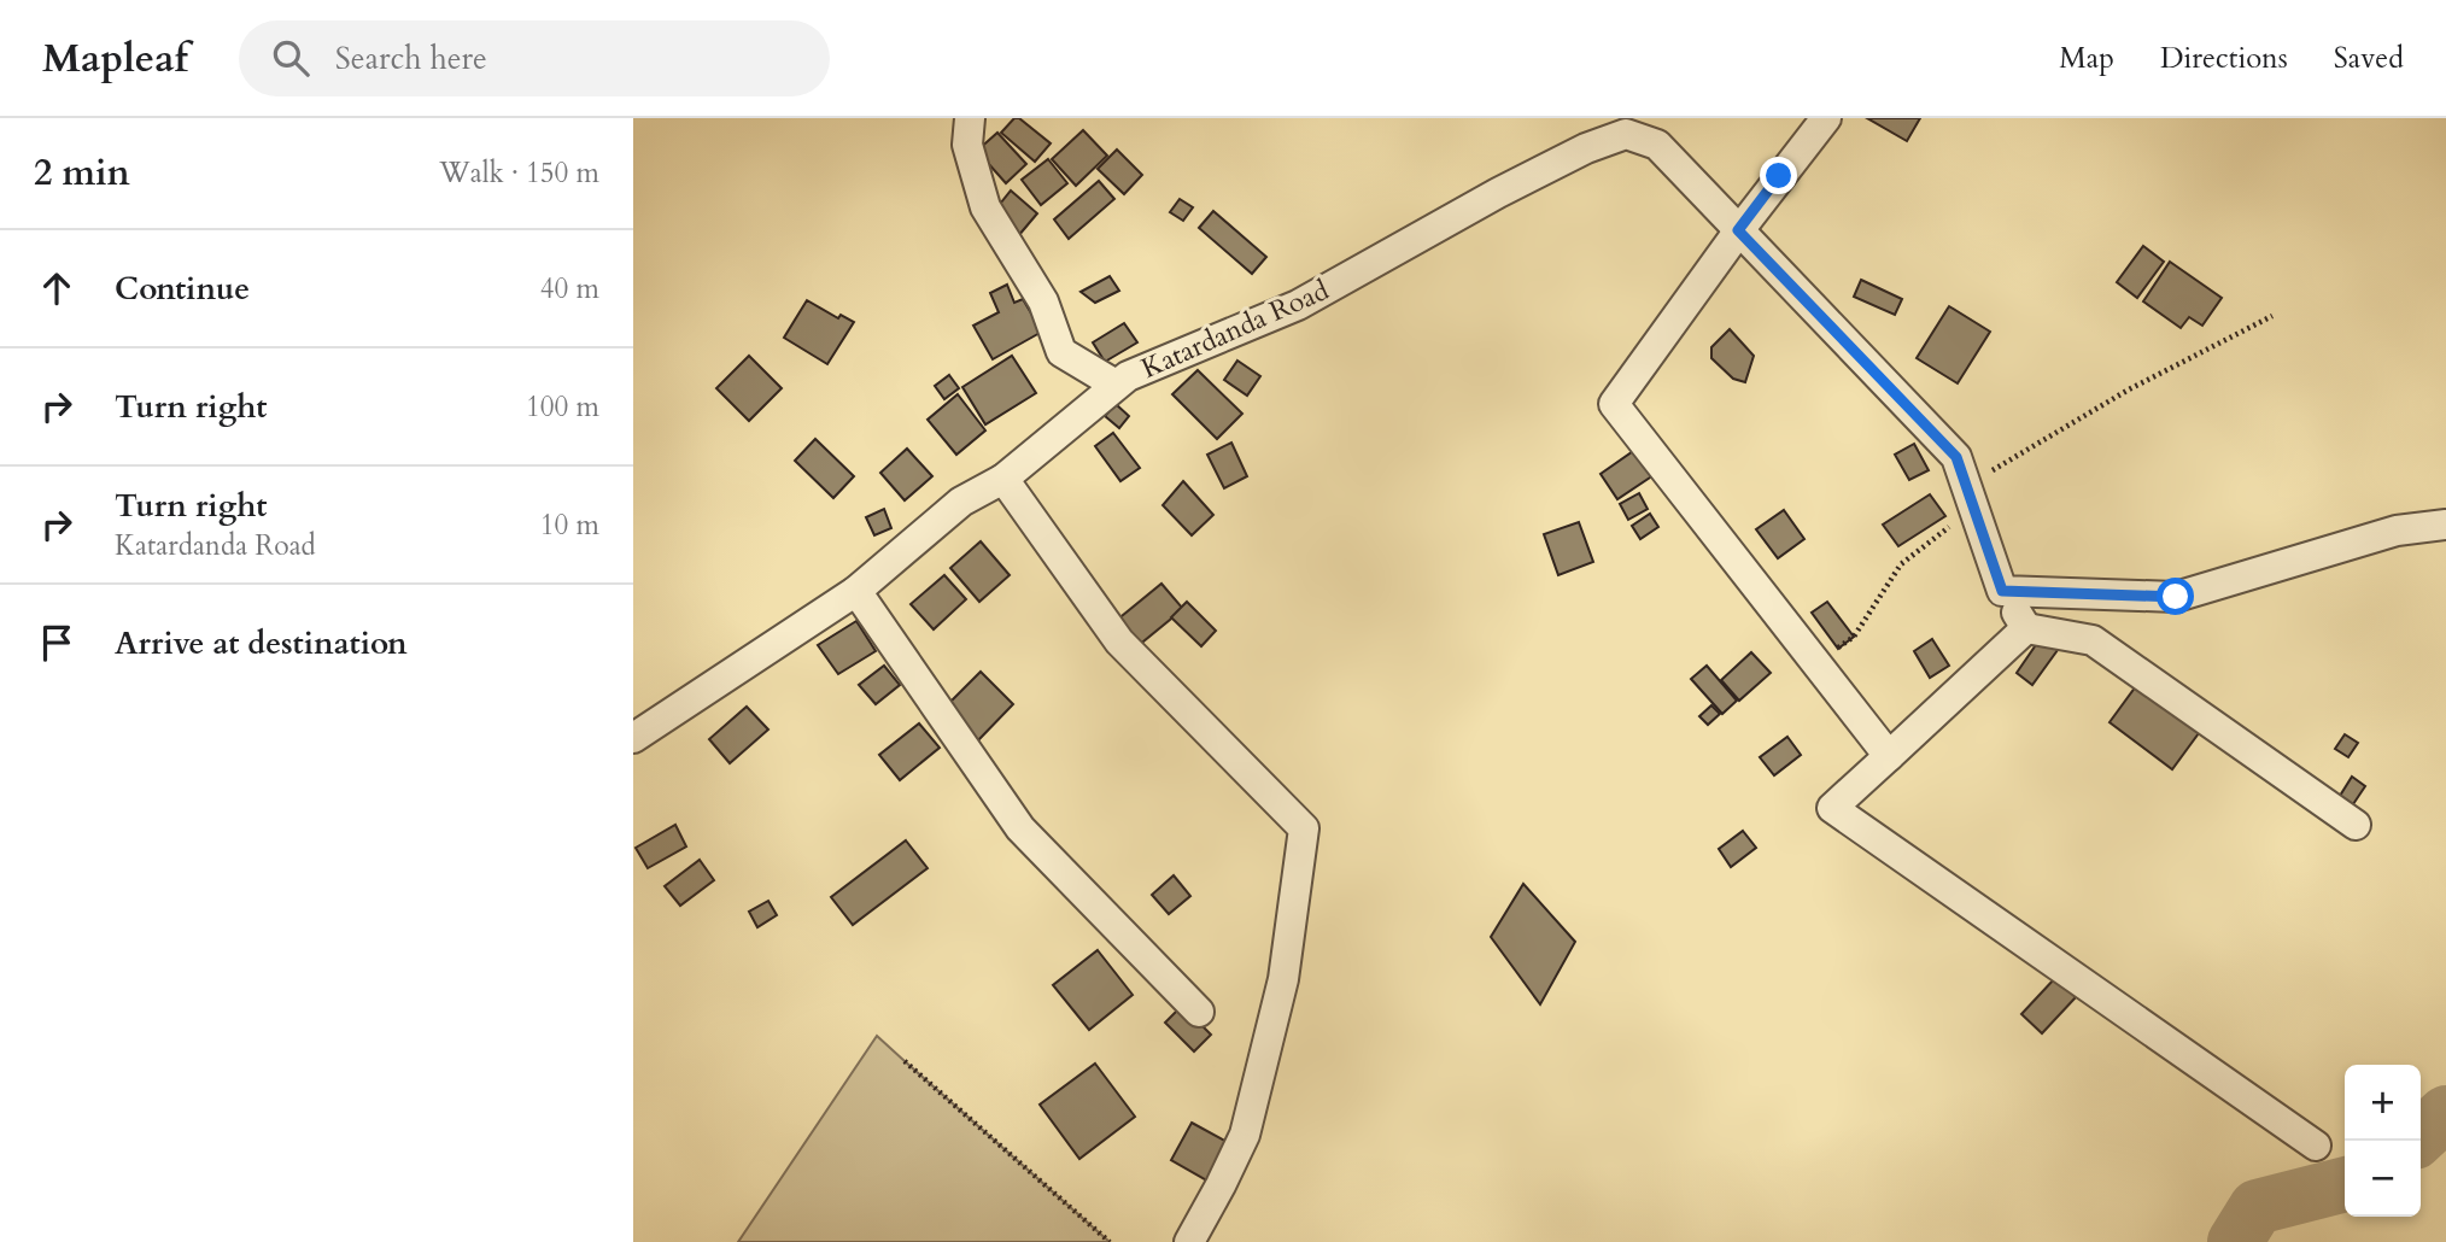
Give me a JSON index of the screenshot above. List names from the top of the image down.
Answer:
{
  "streets": {
    "street": ["Katardanda Road"]
  },
  "page": {
    "header": "Mapleaf",
    "search": "Search here",
    "nav": ["Map", "Directions", "Saved"],
    "heading": ["2 min", "Walk · 150 m"],
    "list": [
      ["Continue", "40 m"],
      ["Turn right", "100 m"],
      ["Turn right", "Katardanda Road", "10 m"],
      "Arrive at destination"
    ],
    "map_buttons": ["+", "−"]
  }
}
